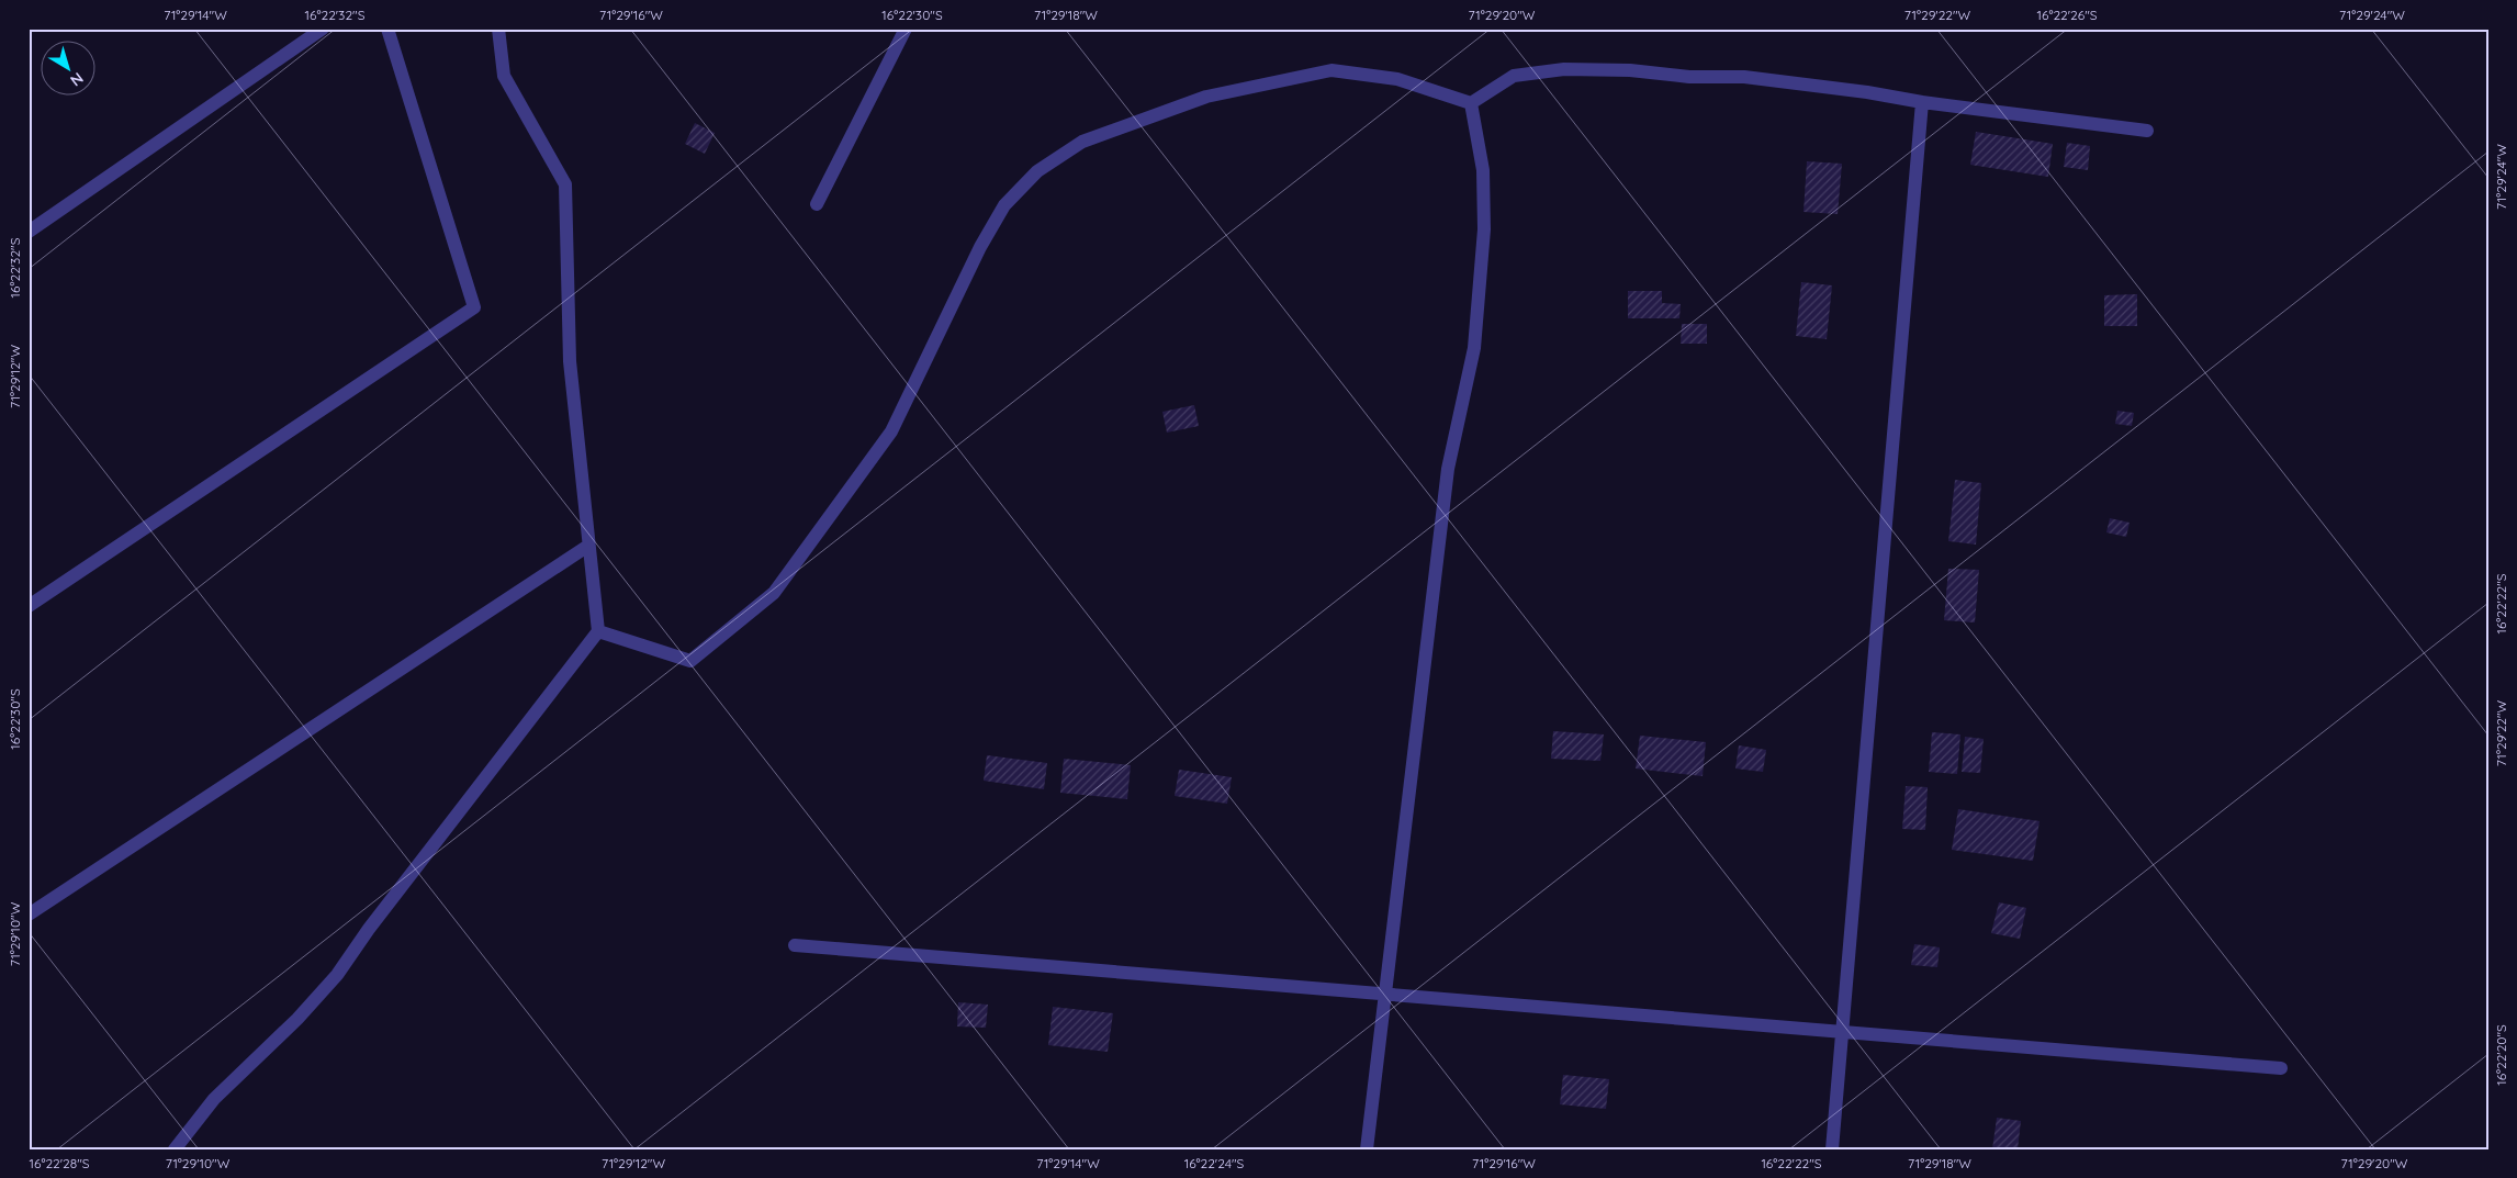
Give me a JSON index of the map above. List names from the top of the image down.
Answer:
{
  "north": "bottom right",
  "coordinates": [
    "71°29'14\"W",
    "16°22'32\"S",
    "71°29'16\"W",
    "16°22'30\"S",
    "71°29'18\"W",
    "71°29'20\"W",
    "71°29'22\"W",
    "16°22'26\"S",
    "71°29'24\"W",
    "71°29'12\"W",
    "16°22'22\"S",
    "71°29'10\"W",
    "16°22'20\"S",
    "16°22'28\"S",
    "16°22'24\"S"
  ]
}
